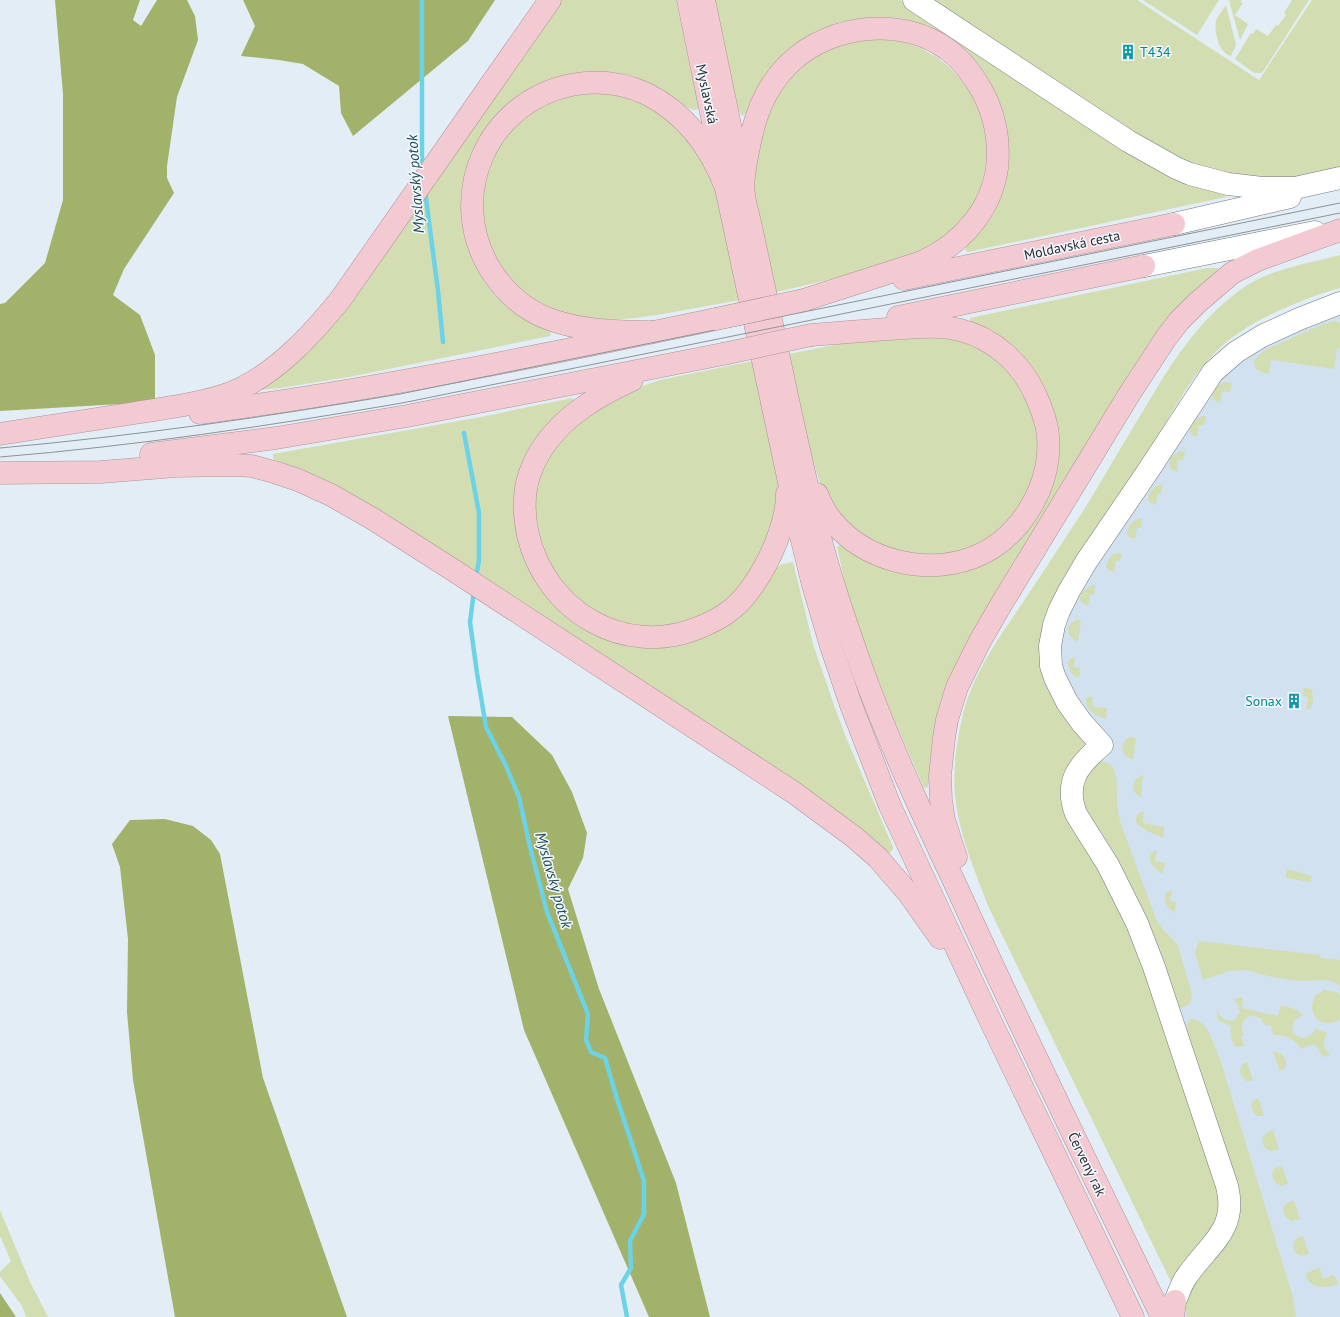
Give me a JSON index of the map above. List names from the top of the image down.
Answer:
{
  "streets": {
    "highway": ["Myslavská", "Moldavská cesta", "Červený rak"]
  },
  "water": ["Myslavský potok"],
  "places": {
    "building": ["T434", "Sonax"]
  }
}
